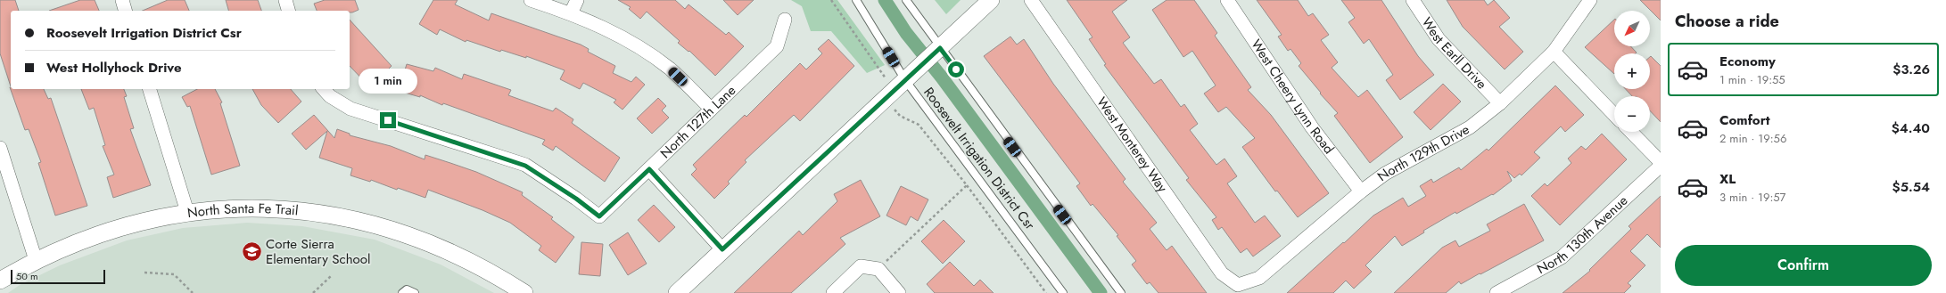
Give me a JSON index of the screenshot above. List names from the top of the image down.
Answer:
{
  "streets": {
    "street": [
      "West Earll Drive",
      "West Cheery Lynn Road",
      "North 127th Lane",
      "West Monterey Way",
      "North 129th Drive",
      "North Santa Fe Trail",
      "North 130th Avenue"
    ],
    "lane": ["Roosevelt Irrigation District Csr"]
  },
  "crossings": [
    ["West Earll Drive", "North 129th Drive"],
    ["West Cheery Lynn Road", "North 129th Drive"],
    ["West Monterey Way", "North 129th Drive"]
  ],
  "places": {
    "school or university": ["Corte Sierra Elementary School"]
  },
  "scale_bar": "50 m",
  "north": "bottom left",
  "page": {
    "heading": "Choose a ride",
    "map_buttons": ["+", "−"],
    "banner": ["Roosevelt Irrigation District Csr", "West Hollyhock Drive"],
    "list": [
      {
        "name": "Economy",
        "note": "1 min · 19:55",
        "value": "$3.26"
      },
      {
        "name": "Comfort",
        "note": "2 min · 19:56",
        "value": "$4.40"
      },
      {
        "name": "XL",
        "note": "3 min · 19:57",
        "value": "$5.54"
      }
    ],
    "bubble": "1 min",
    "buttons": "Confirm",
    "scale": "50 m"
  }
}
